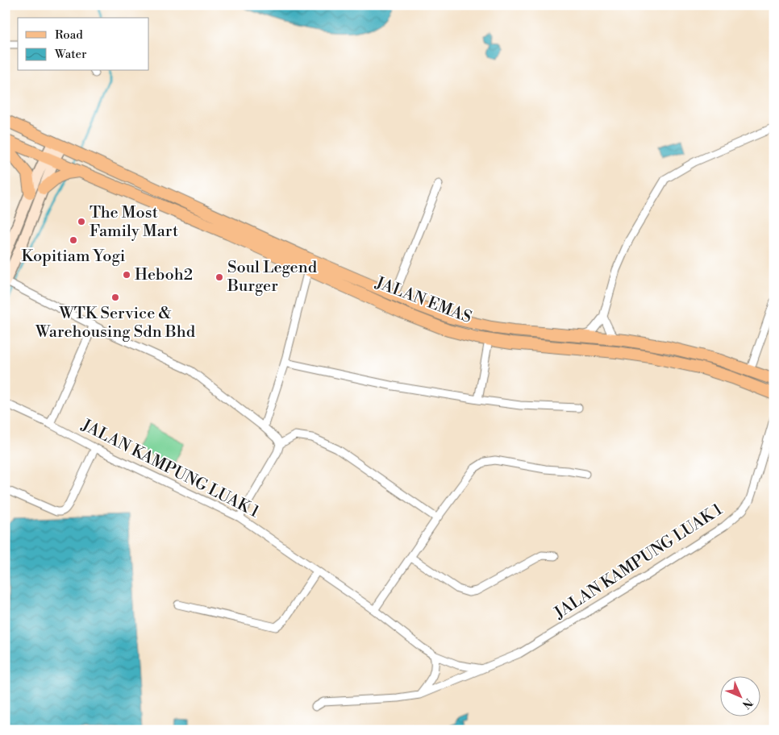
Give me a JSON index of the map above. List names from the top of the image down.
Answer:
{
  "streets": {
    "main road": ["JALAN EMAS"],
    "street": ["JALAN KAMPUNG LUAK 1"]
  },
  "places": [
    "The Most Family Mart",
    "Kopitiam Yogi",
    "Heboh2",
    "Soul Legend Burger",
    "WTK Service & Warehousing Sdn Bhd"
  ],
  "legend": ["Road", "Water"],
  "north": "bottom right"
}
